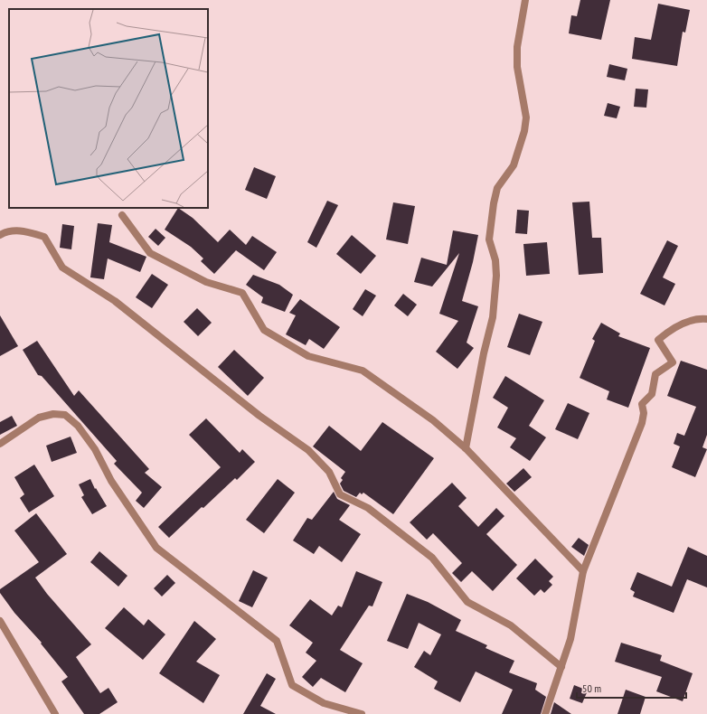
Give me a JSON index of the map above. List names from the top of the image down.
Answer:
{
  "scale_bar": "50 m"
}
